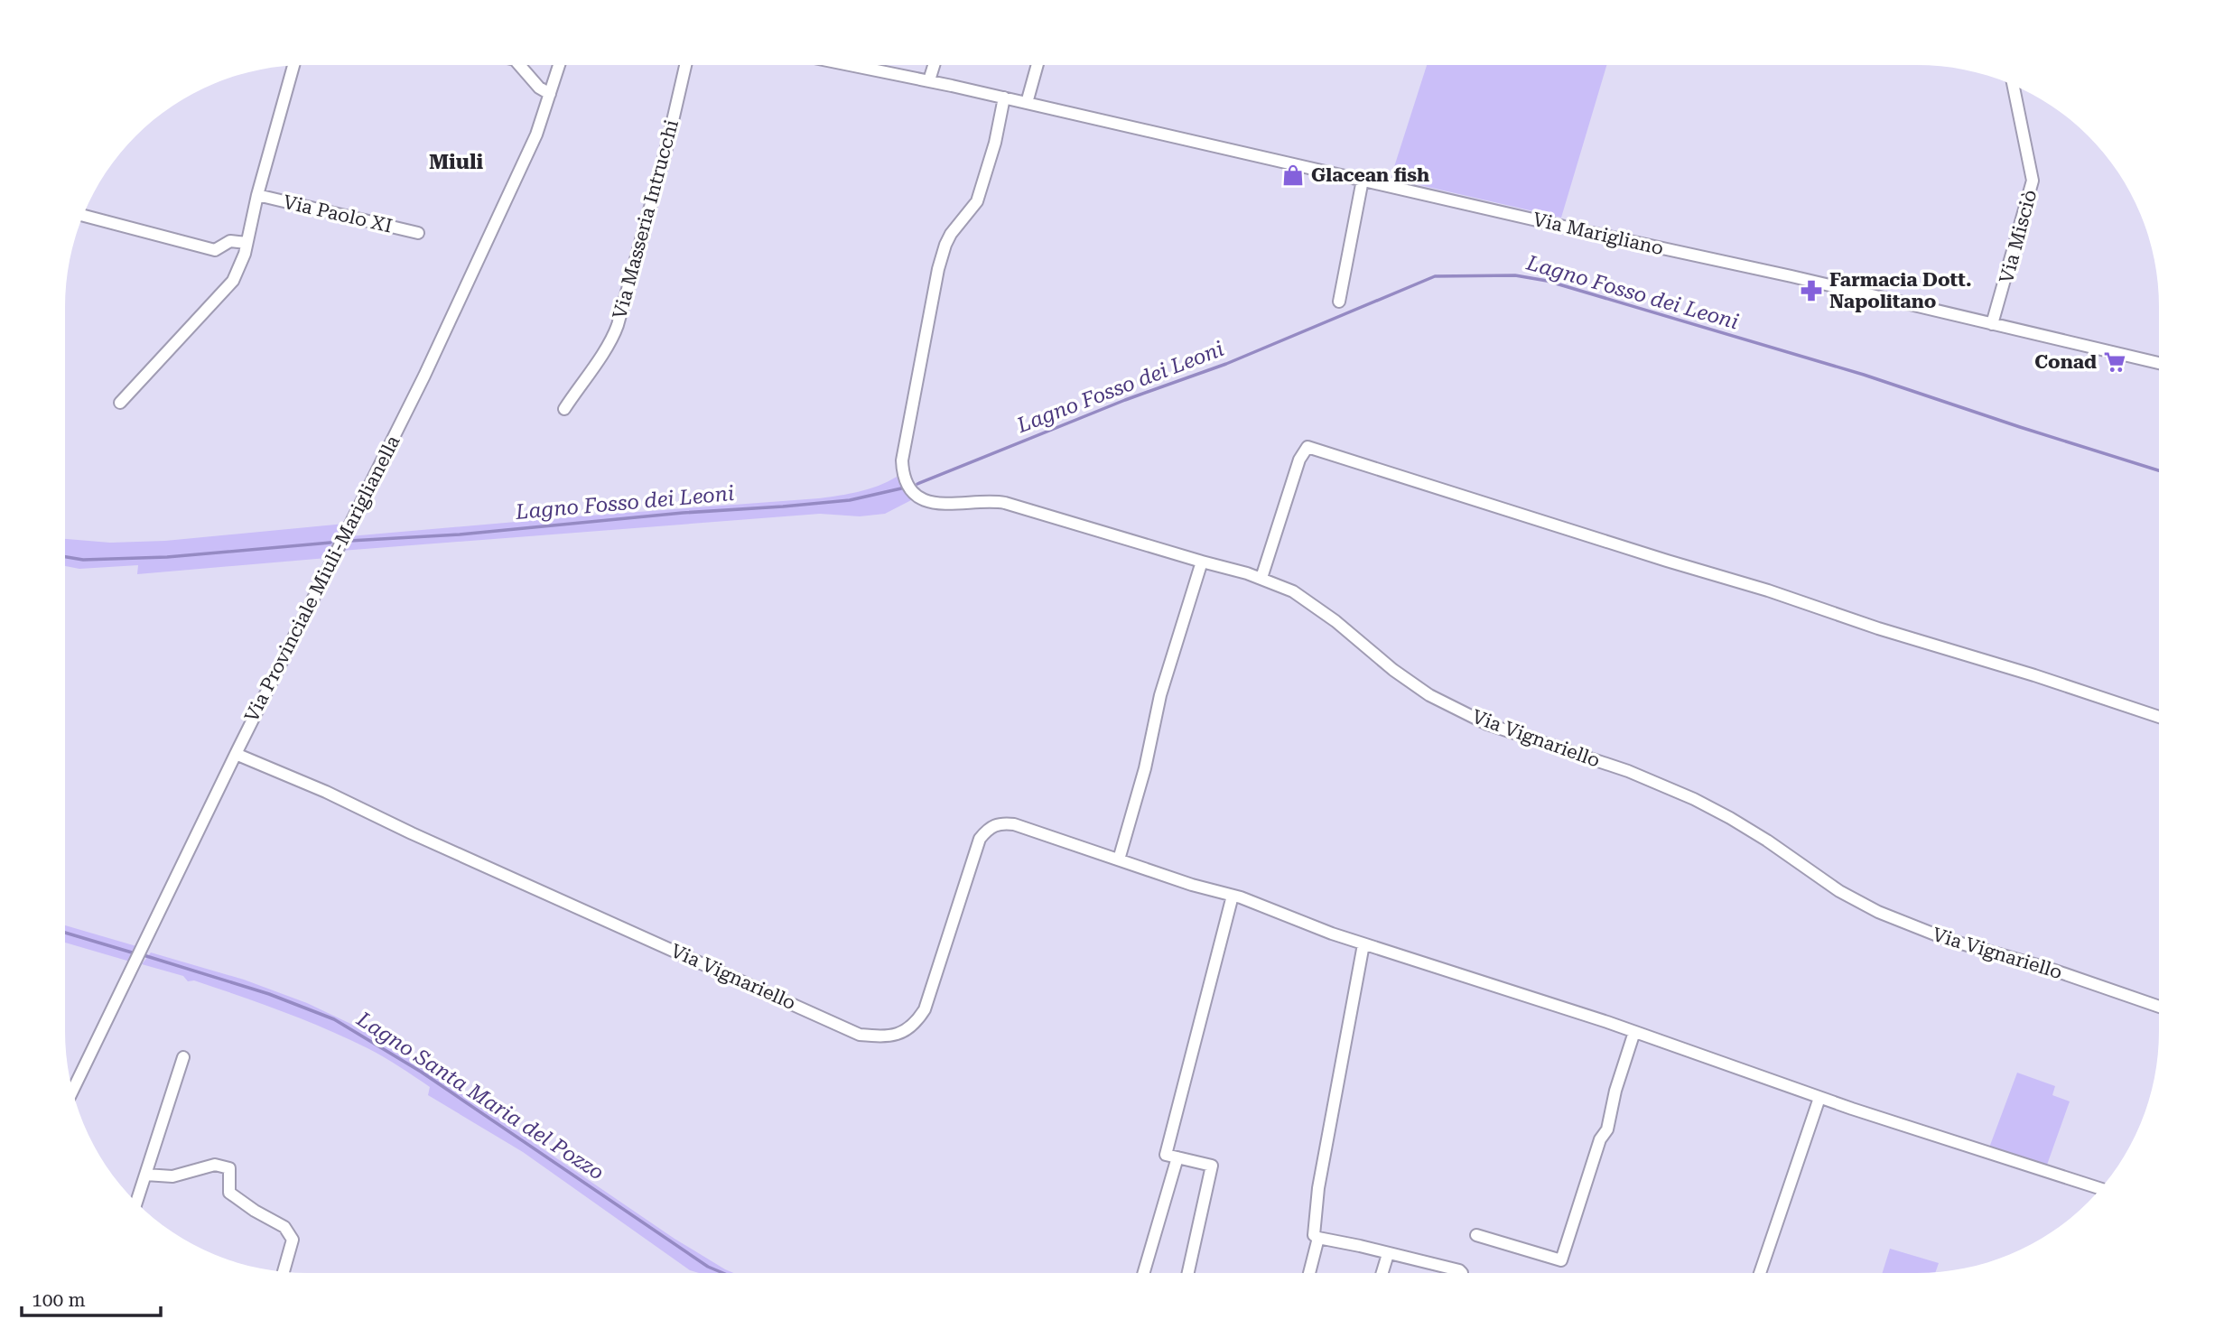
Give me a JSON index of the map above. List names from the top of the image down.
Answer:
{
  "streets": {
    "street": [
      "Via Paolo XI",
      "Via Masseria Intrucchi",
      "Via Marigliano",
      "Via Misciò",
      "Via Provinciale Miuli-Mariglianella",
      "Via Vignariello"
    ]
  },
  "crossings": [
    ["Via Marigliano", "Via Misciò"],
    ["Via Marigliano", "Via Vignariello"],
    ["Via Provinciale Miuli-Mariglianella", "Via Vignariello"]
  ],
  "districts": ["Miuli"],
  "water": ["Lagno Fosso dei Leoni", "Lagno Santa Maria del Pozzo"],
  "places": {
    "shop": ["Glacean fish"],
    "pharmacy": ["Farmacia Dott. Napolitano"],
    "supermarket": ["Conad"]
  },
  "scale_bar": "100 m"
}
